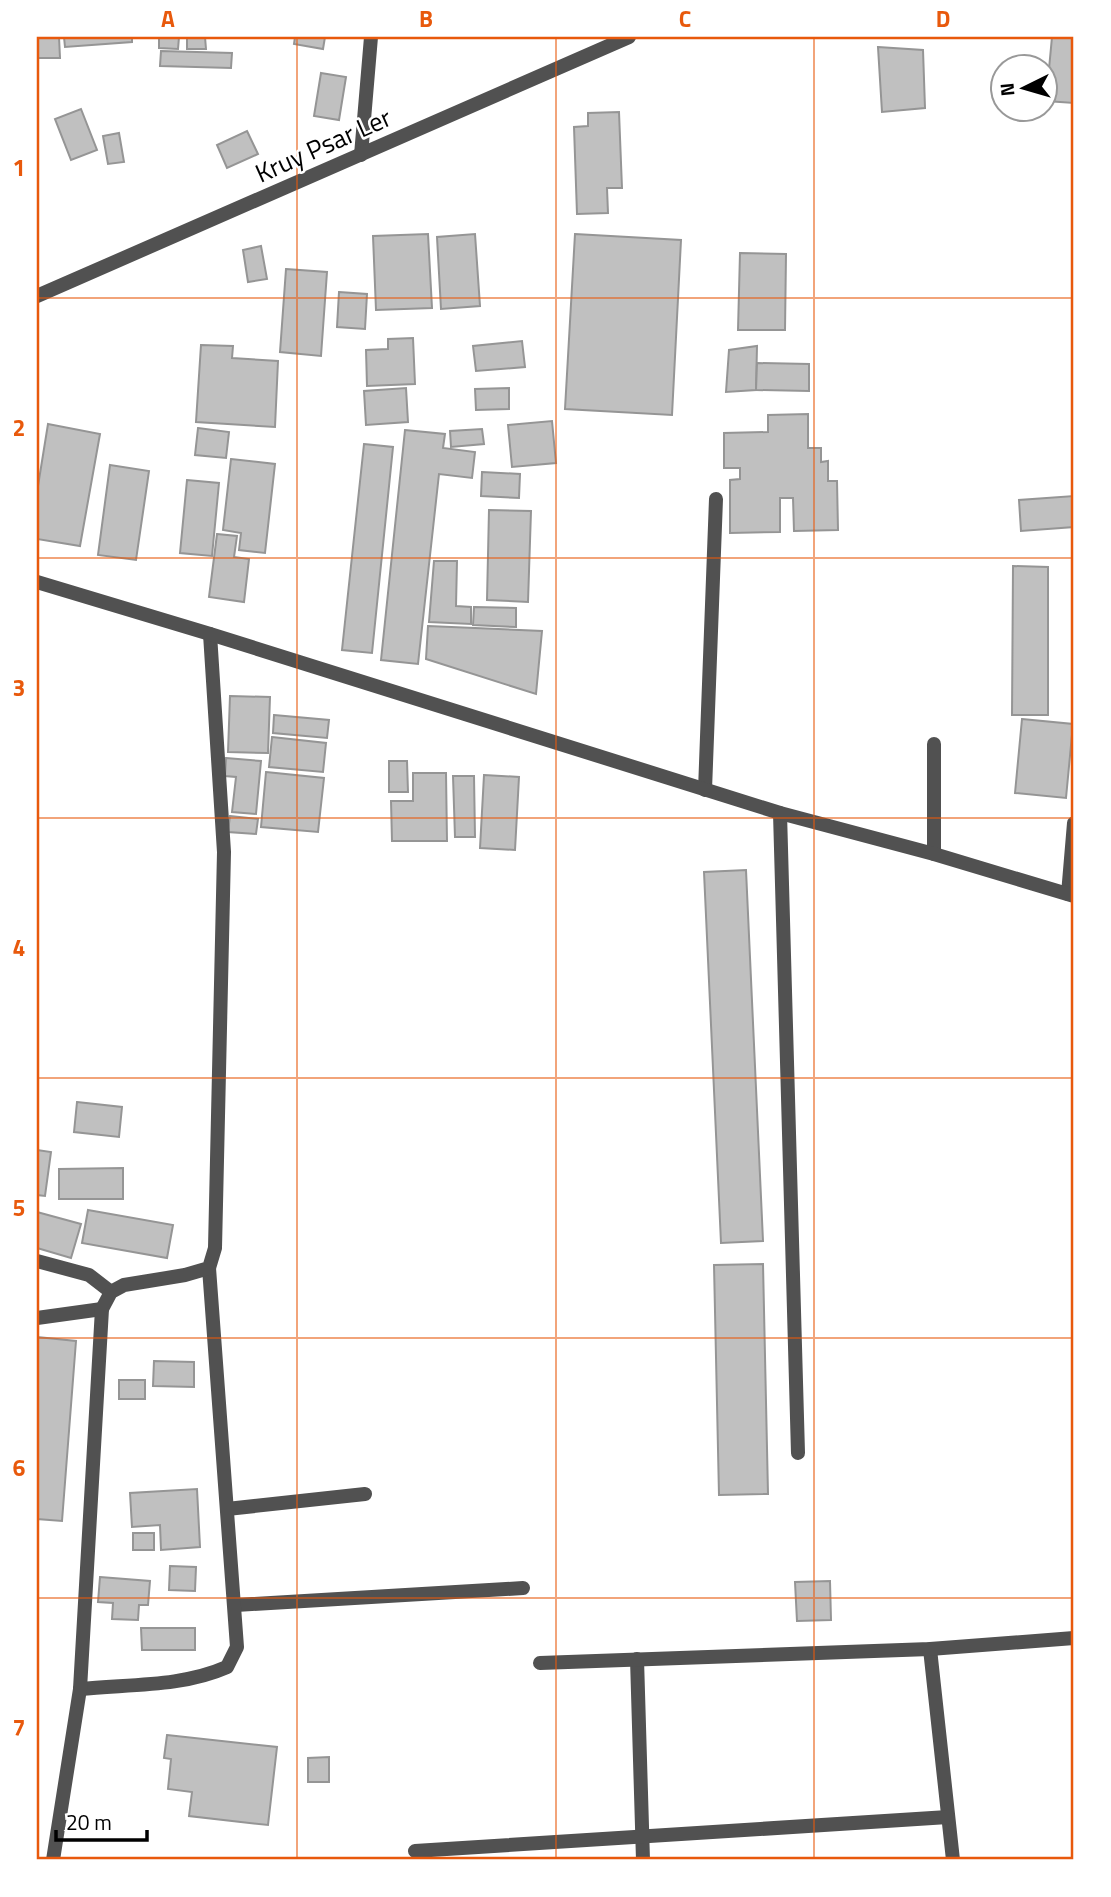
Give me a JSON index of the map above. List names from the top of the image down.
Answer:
{
  "streets": {
    "street": ["Kruy Psar Ler"]
  },
  "scale_bar": "20 m",
  "north": "left",
  "grid": {
    "columns": [
      "A",
      "B",
      "C",
      "D"
    ],
    "rows": [
      "1",
      "2",
      "3",
      "4",
      "5",
      "6",
      "7"
    ]
  }
}
